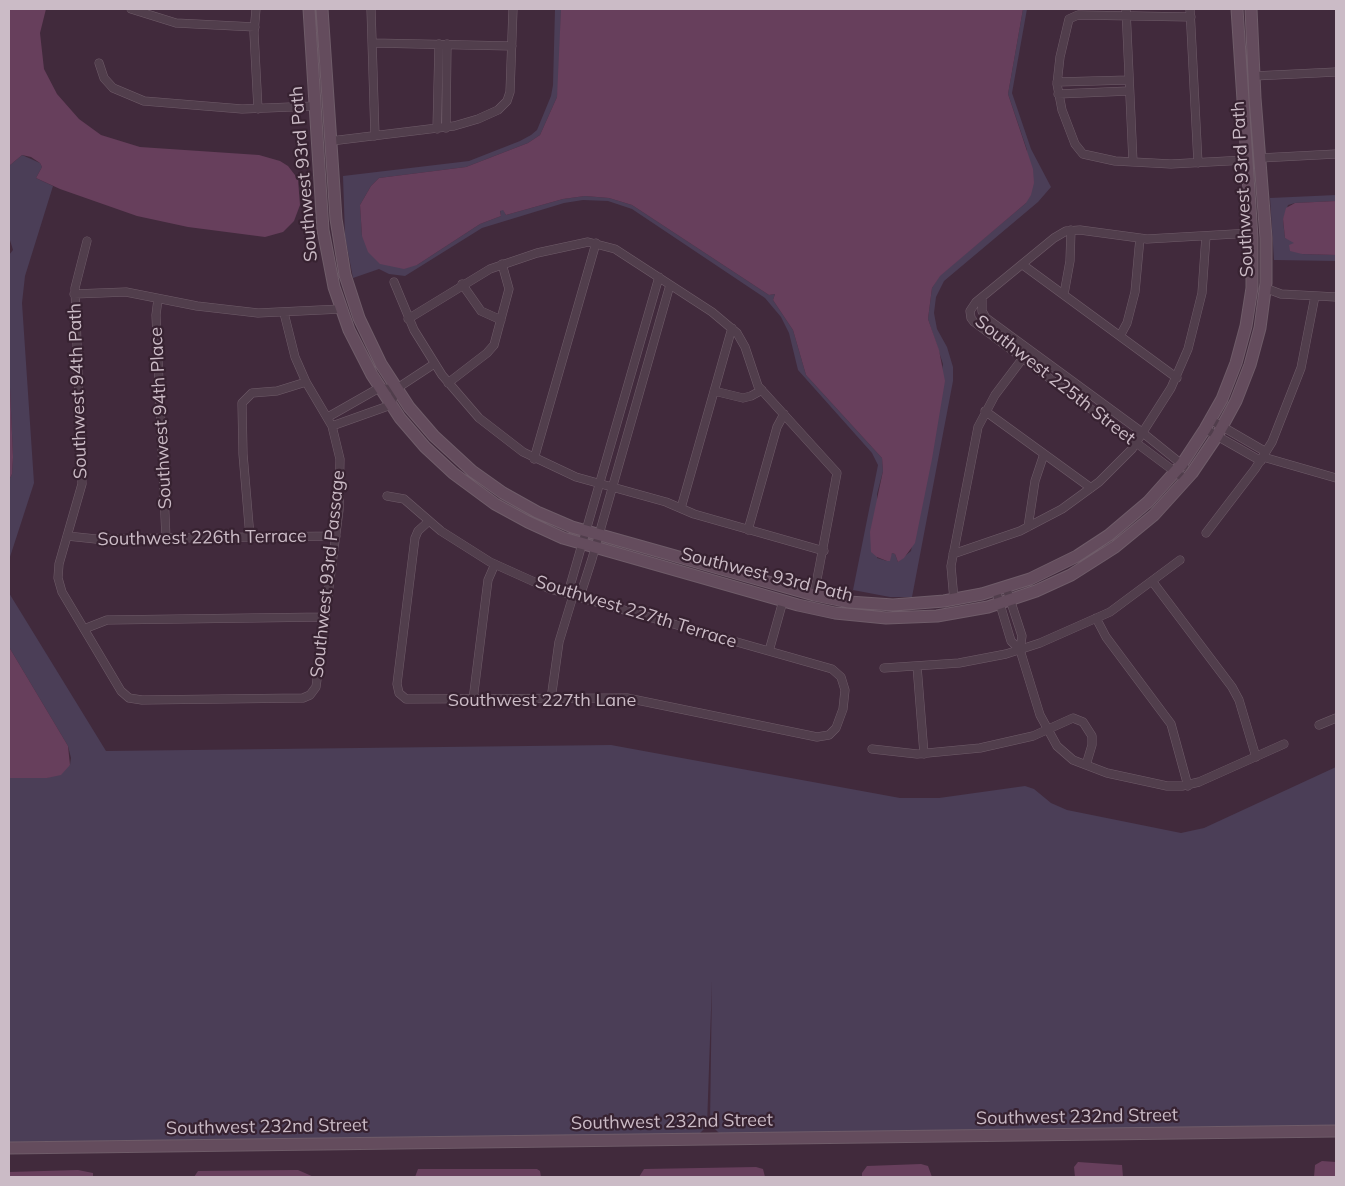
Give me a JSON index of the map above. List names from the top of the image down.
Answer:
{
  "streets": {
    "street": [
      "Southwest 93rd Path",
      "Southwest 225th Street",
      "Southwest 94th Path",
      "Southwest 94th Place",
      "Southwest 226th Terrace",
      "Southwest 93rd Passage",
      "Southwest 227th Terrace",
      "Southwest 227th Lane",
      "Southwest 232nd Street"
    ]
  },
  "crossings": [
    ["Southwest 93rd Path", "Southwest 225th Street"],
    ["Southwest 94th Path", "Southwest 226th Terrace"],
    ["Southwest 94th Path", "Southwest 93rd Passage"],
    ["Southwest 94th Place", "Southwest 226th Terrace"],
    ["Southwest 226th Terrace", "Southwest 93rd Passage"],
    ["Southwest 227th Terrace", "Southwest 227th Lane"]
  ]
}
